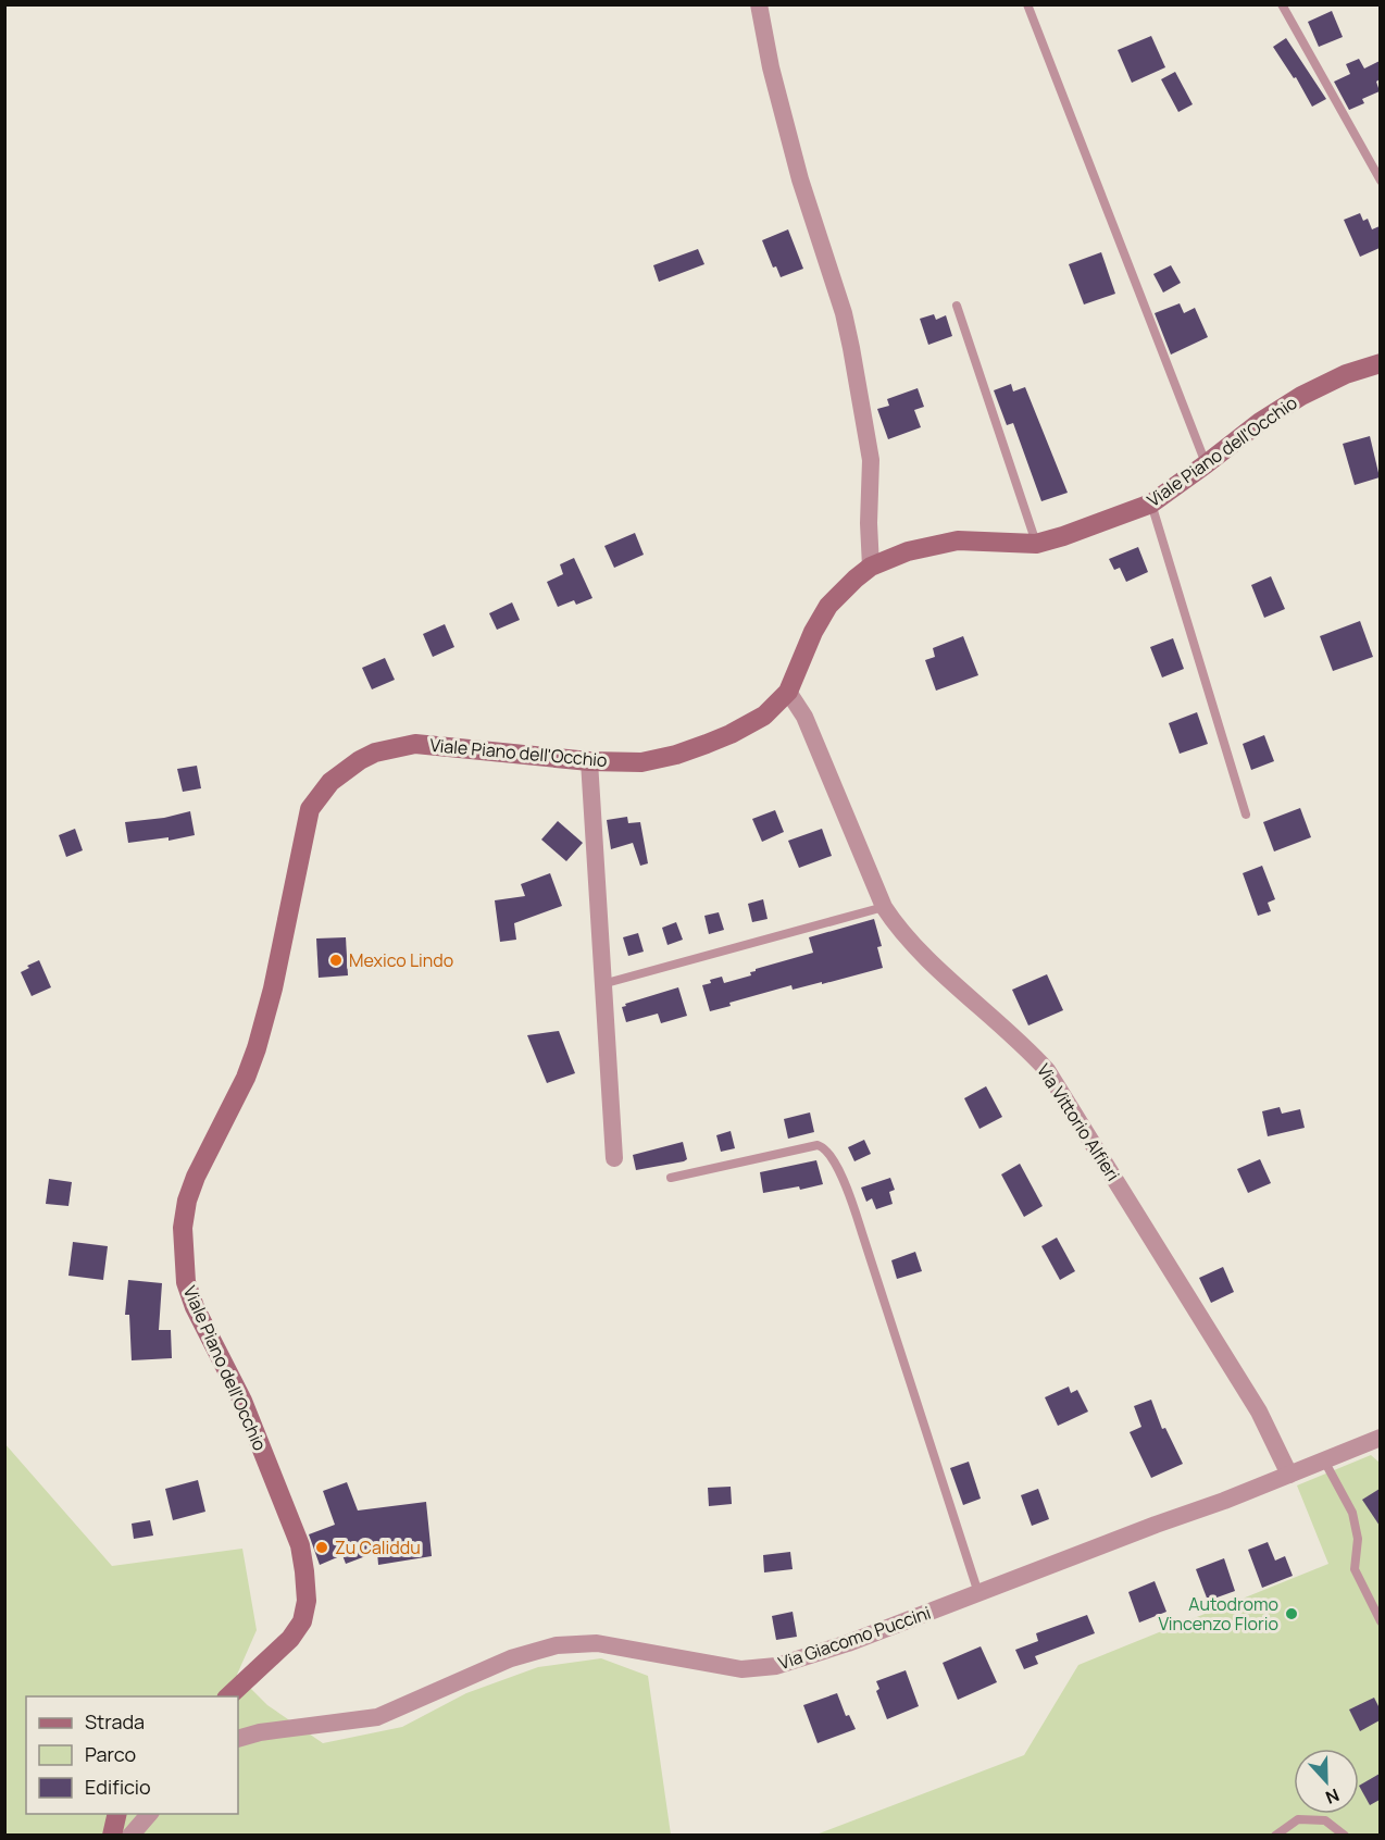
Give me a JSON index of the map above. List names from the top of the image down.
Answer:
{
  "streets": {
    "main road": ["Viale Piano dell'Occhio"],
    "street": ["Via Vittorio Alfieri", "Via Giacomo Puccini"]
  },
  "crossings": [
    ["Viale Piano dell'Occhio", "Via Vittorio Alfieri"],
    ["Via Vittorio Alfieri", "Via Giacomo Puccini"]
  ],
  "places": ["Mexico Lindo", "Zu Caliddu", "Autodromo Vincenzo Florio"],
  "legend": ["Strada", "Parco", "Edificio"],
  "north": "bottom"
}
